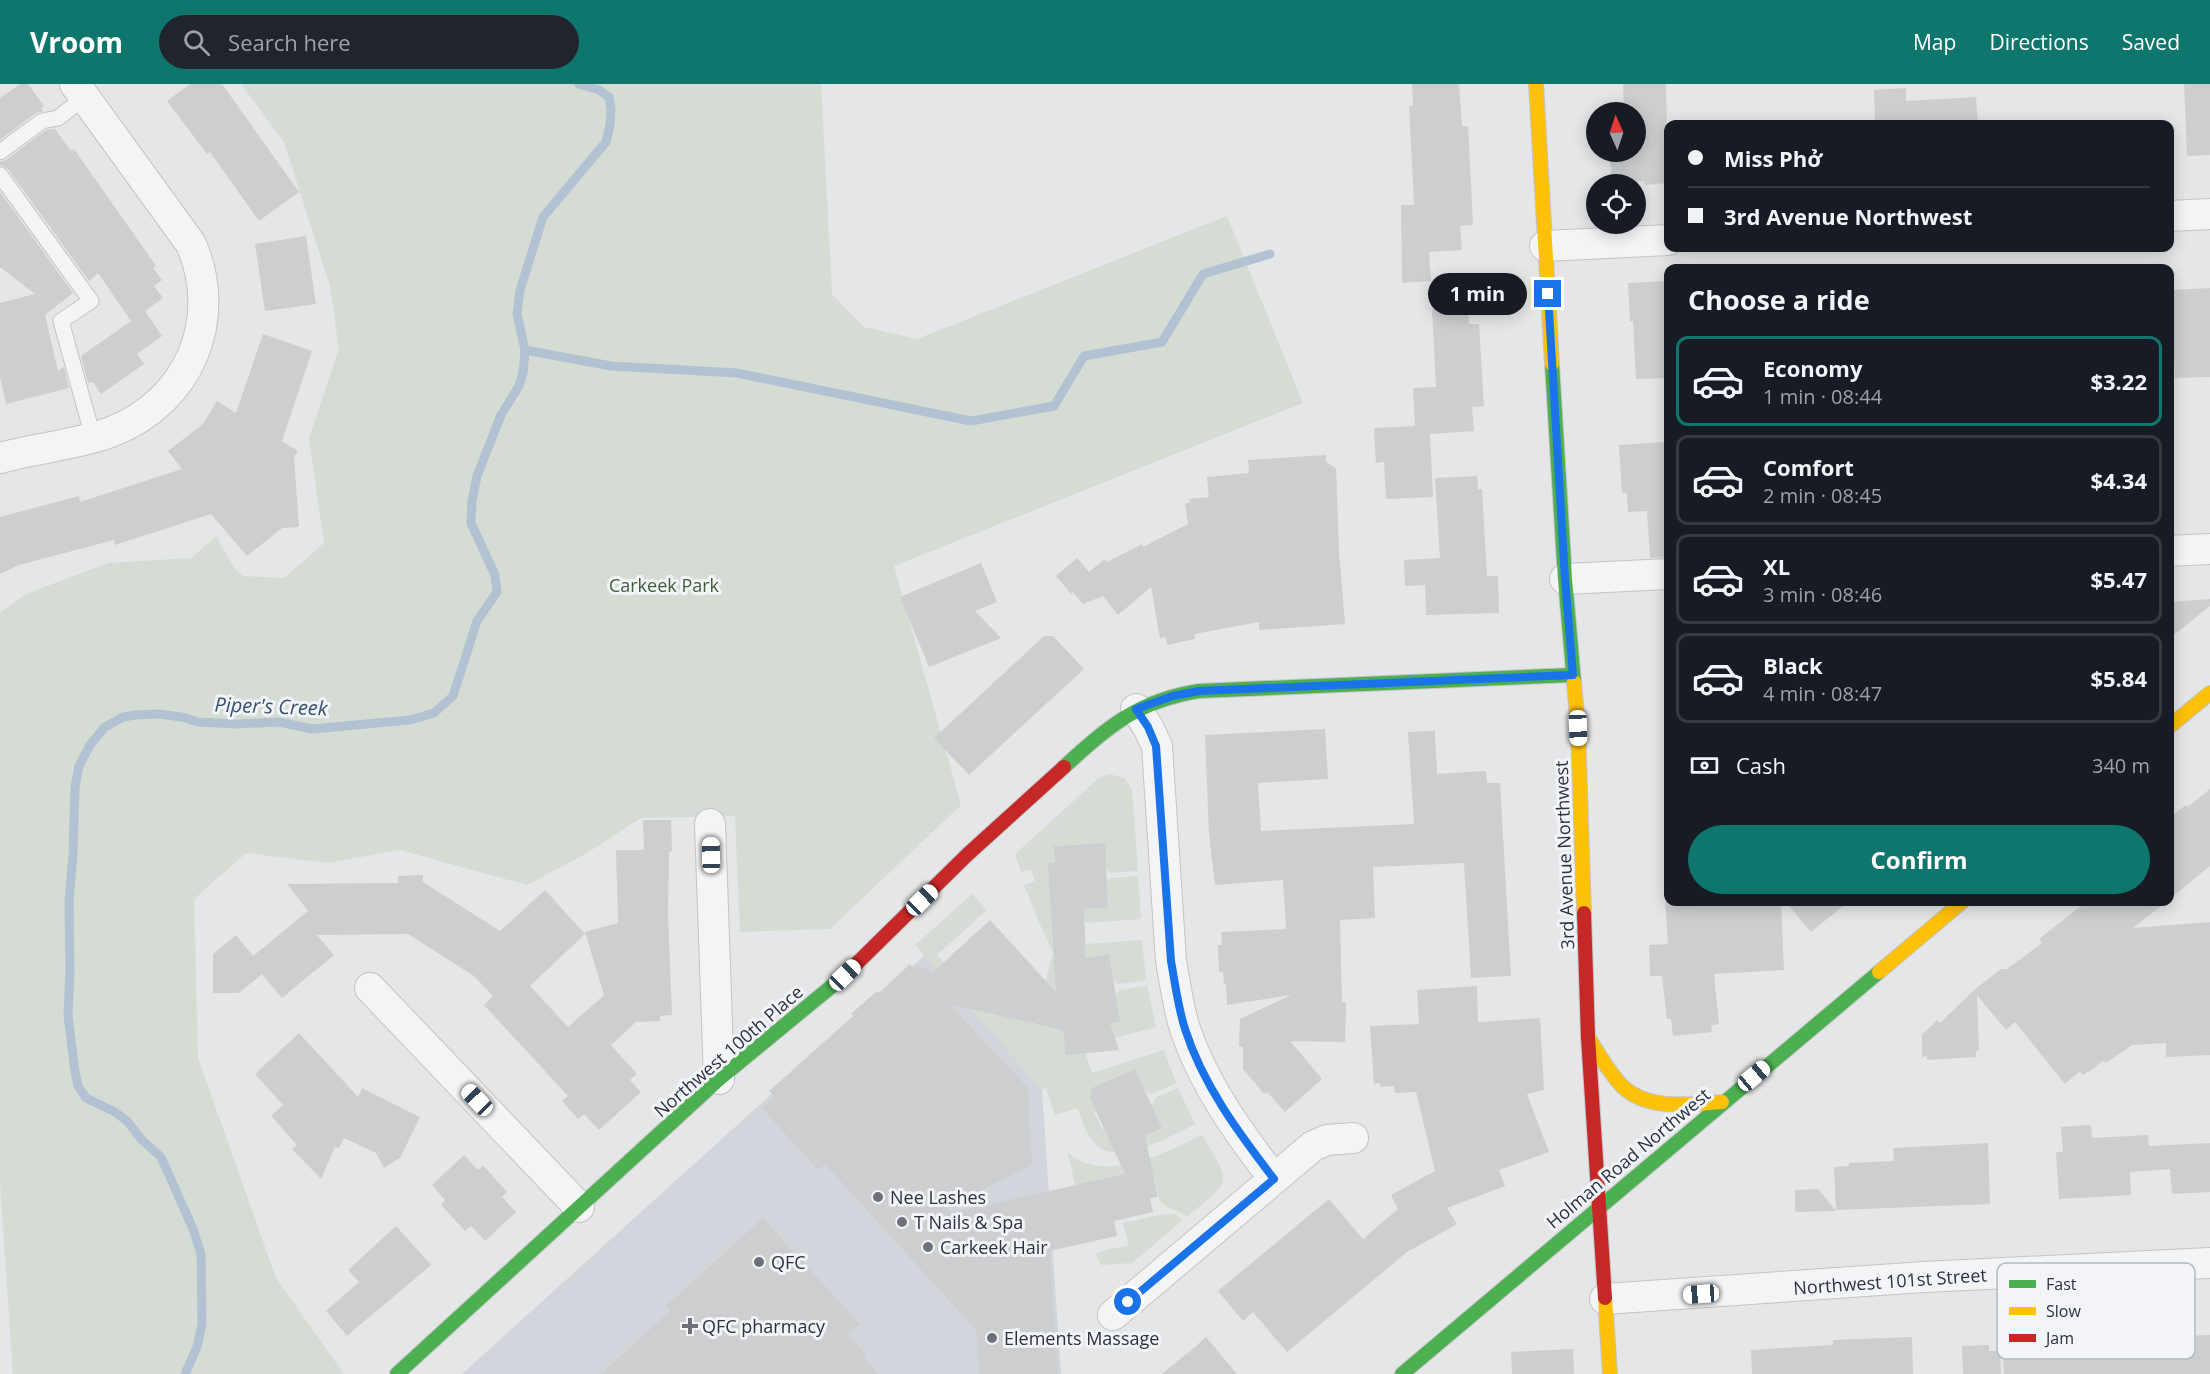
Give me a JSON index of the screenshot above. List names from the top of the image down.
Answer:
{
  "streets": {
    "main road": ["3rd Avenue Northwest", "Northwest 100th Place", "Holman Road Northwest"],
    "street": ["Northwest 101st Street"]
  },
  "crossings": [
    ["3rd Avenue Northwest", "Northwest 100th Place"],
    ["3rd Avenue Northwest", "Holman Road Northwest"],
    ["3rd Avenue Northwest", "Northwest 101st Street"]
  ],
  "water": ["Piper's Creek"],
  "parks": ["Carkeek Park"],
  "places": {
    "other": [
      "Nee Lashes",
      "T Nails & Spa",
      "Carkeek Hair",
      "QFC",
      "Elements Massage"
    ],
    "health": ["QFC pharmacy"]
  },
  "legend": ["Fast", "Slow", "Jam"],
  "north": "top",
  "page": {
    "header": "Vroom",
    "search": "Search here",
    "nav": ["Map", "Directions", "Saved"],
    "banner": ["Miss Phở", "3rd Avenue Northwest"],
    "heading": "Choose a ride",
    "bubble": "1 min",
    "list": [
      {
        "name": "Economy",
        "note": "1 min · 08:44",
        "value": "$3.22"
      },
      {
        "name": "Comfort",
        "note": "2 min · 08:45",
        "value": "$4.34"
      },
      {
        "name": "XL",
        "note": "3 min · 08:46",
        "value": "$5.47"
      },
      {
        "name": "Black",
        "note": "4 min · 08:47",
        "value": "$5.84"
      }
    ],
    "pay": ["Cash", "340 m"],
    "buttons": "Confirm"
  }
}
